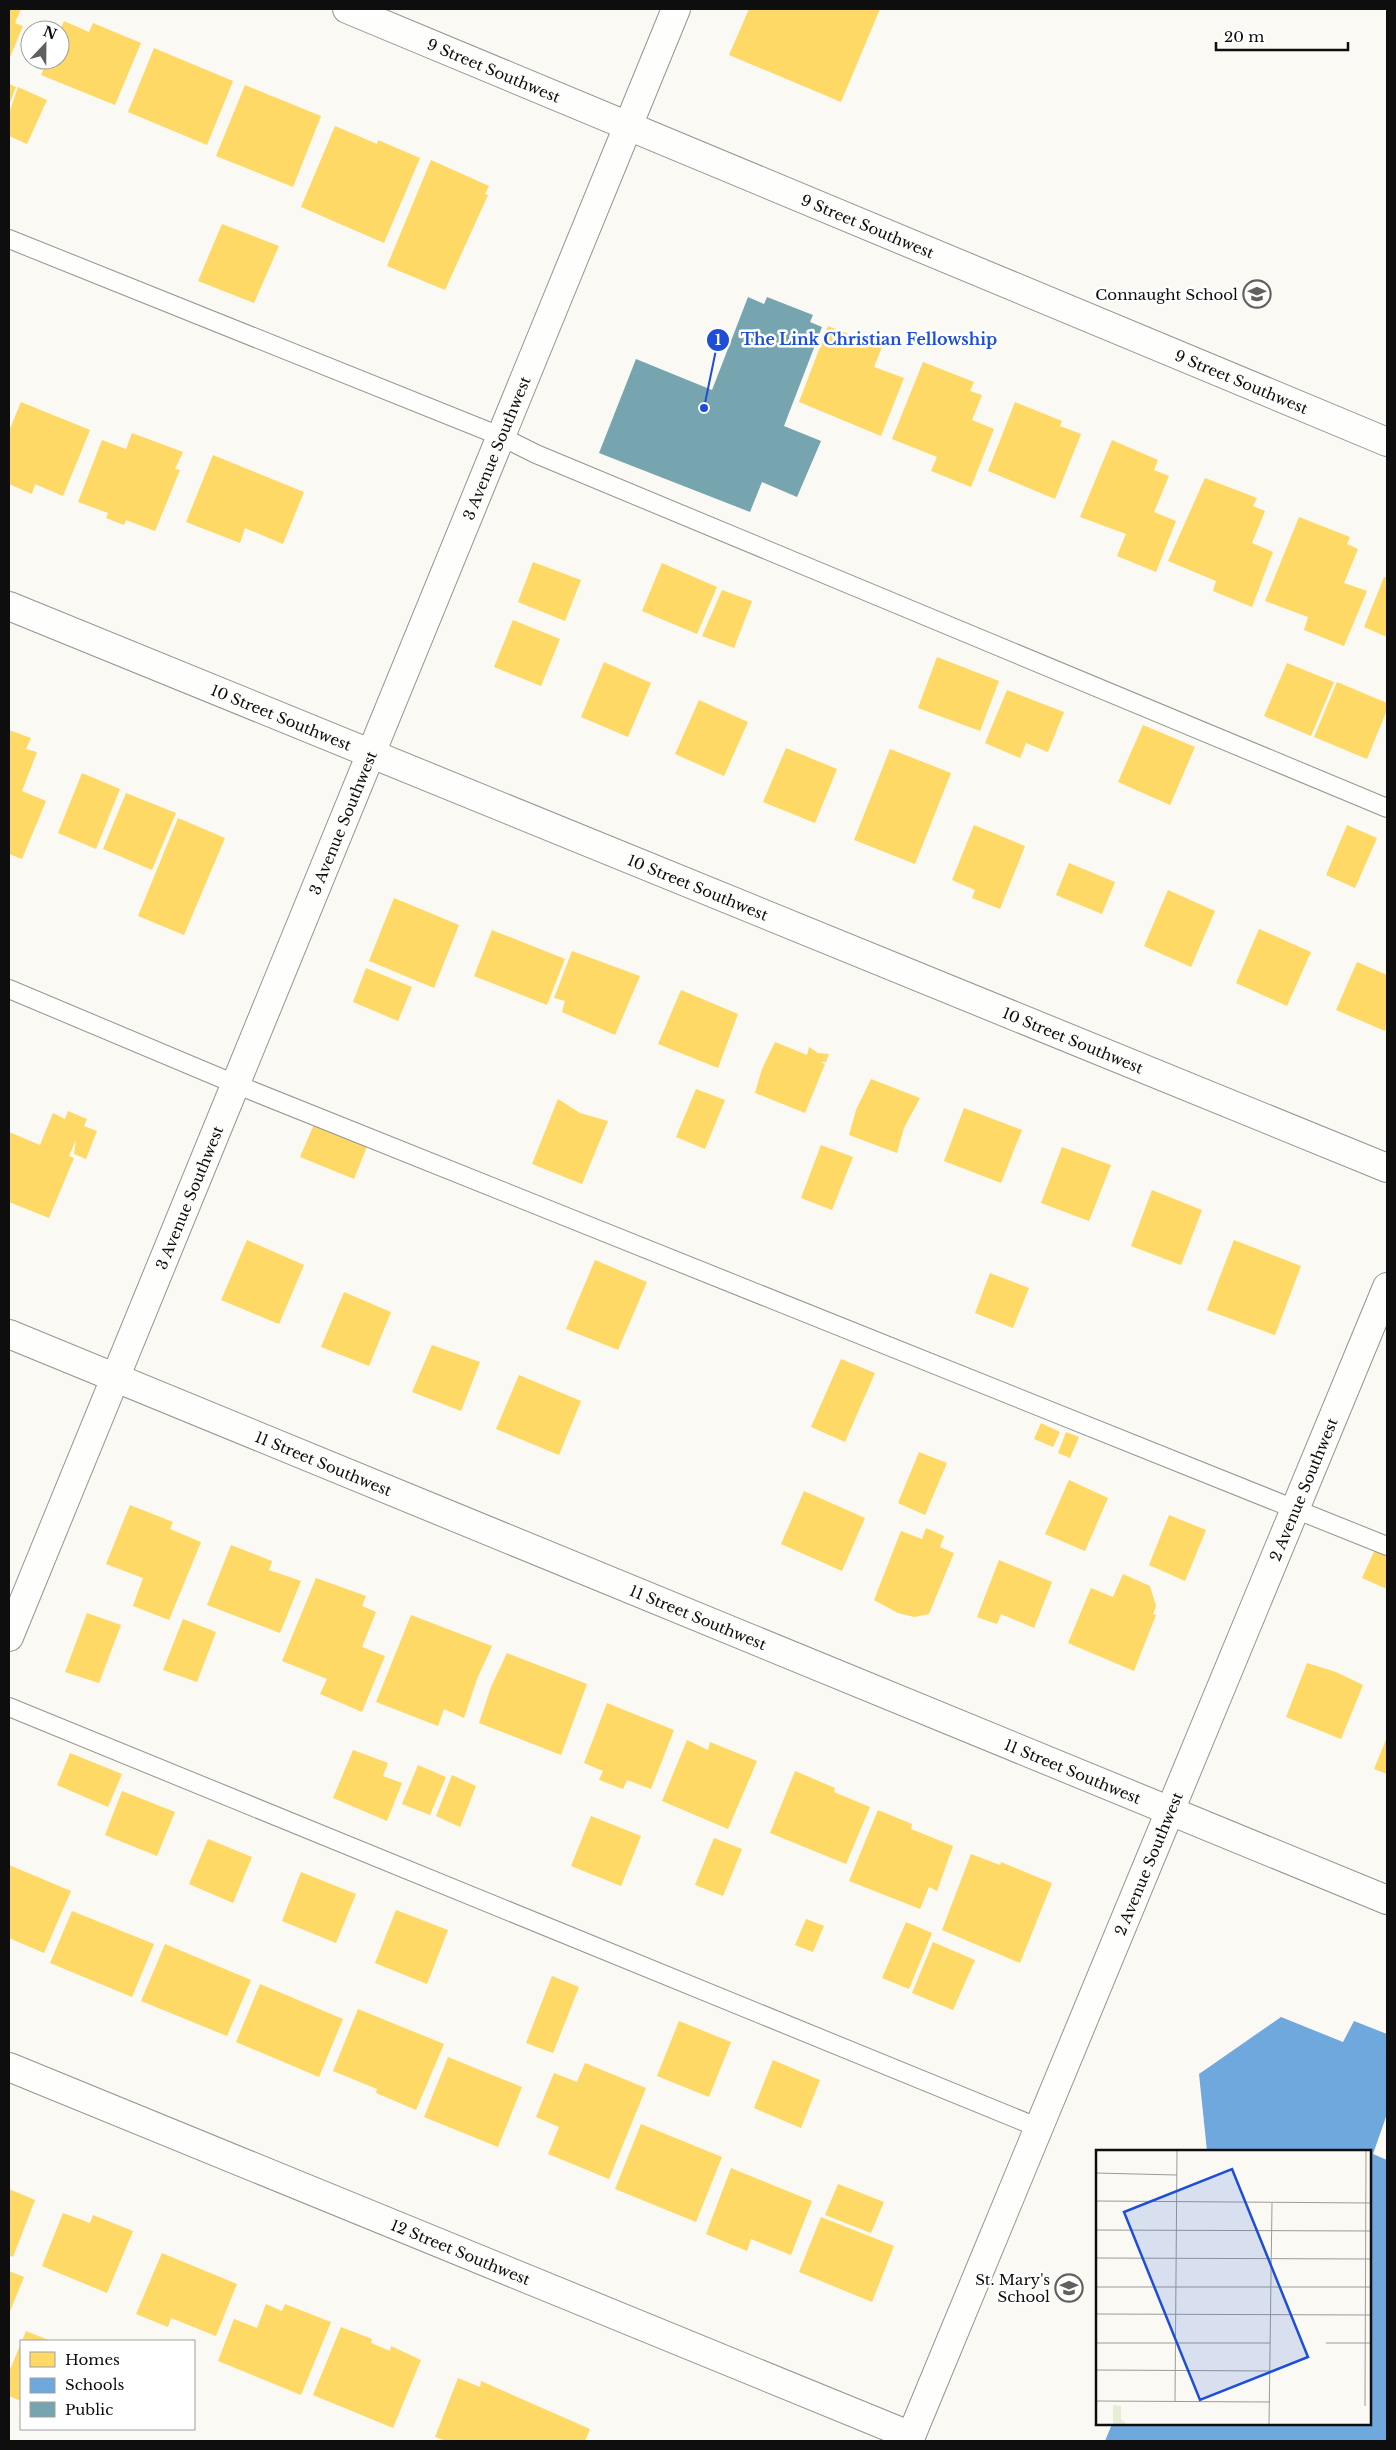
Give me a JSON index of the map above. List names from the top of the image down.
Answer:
{
  "streets": {
    "street": [
      "9 Street Southwest",
      "3 Avenue Southwest",
      "10 Street Southwest",
      "11 Street Southwest",
      "2 Avenue Southwest",
      "12 Street Southwest"
    ]
  },
  "crossings": [
    ["9 Street Southwest", "3 Avenue Southwest"],
    ["3 Avenue Southwest", "10 Street Southwest"],
    ["3 Avenue Southwest", "11 Street Southwest"],
    ["11 Street Southwest", "2 Avenue Southwest"],
    ["2 Avenue Southwest", "12 Street Southwest"]
  ],
  "places": {
    "school or university": ["Connaught School", "St. Mary's School"],
    "other": ["The Link Christian Fellowship"]
  },
  "legend": ["Homes", "Schools", "Public"],
  "scale_bar": "20 m",
  "north": "top"
}
